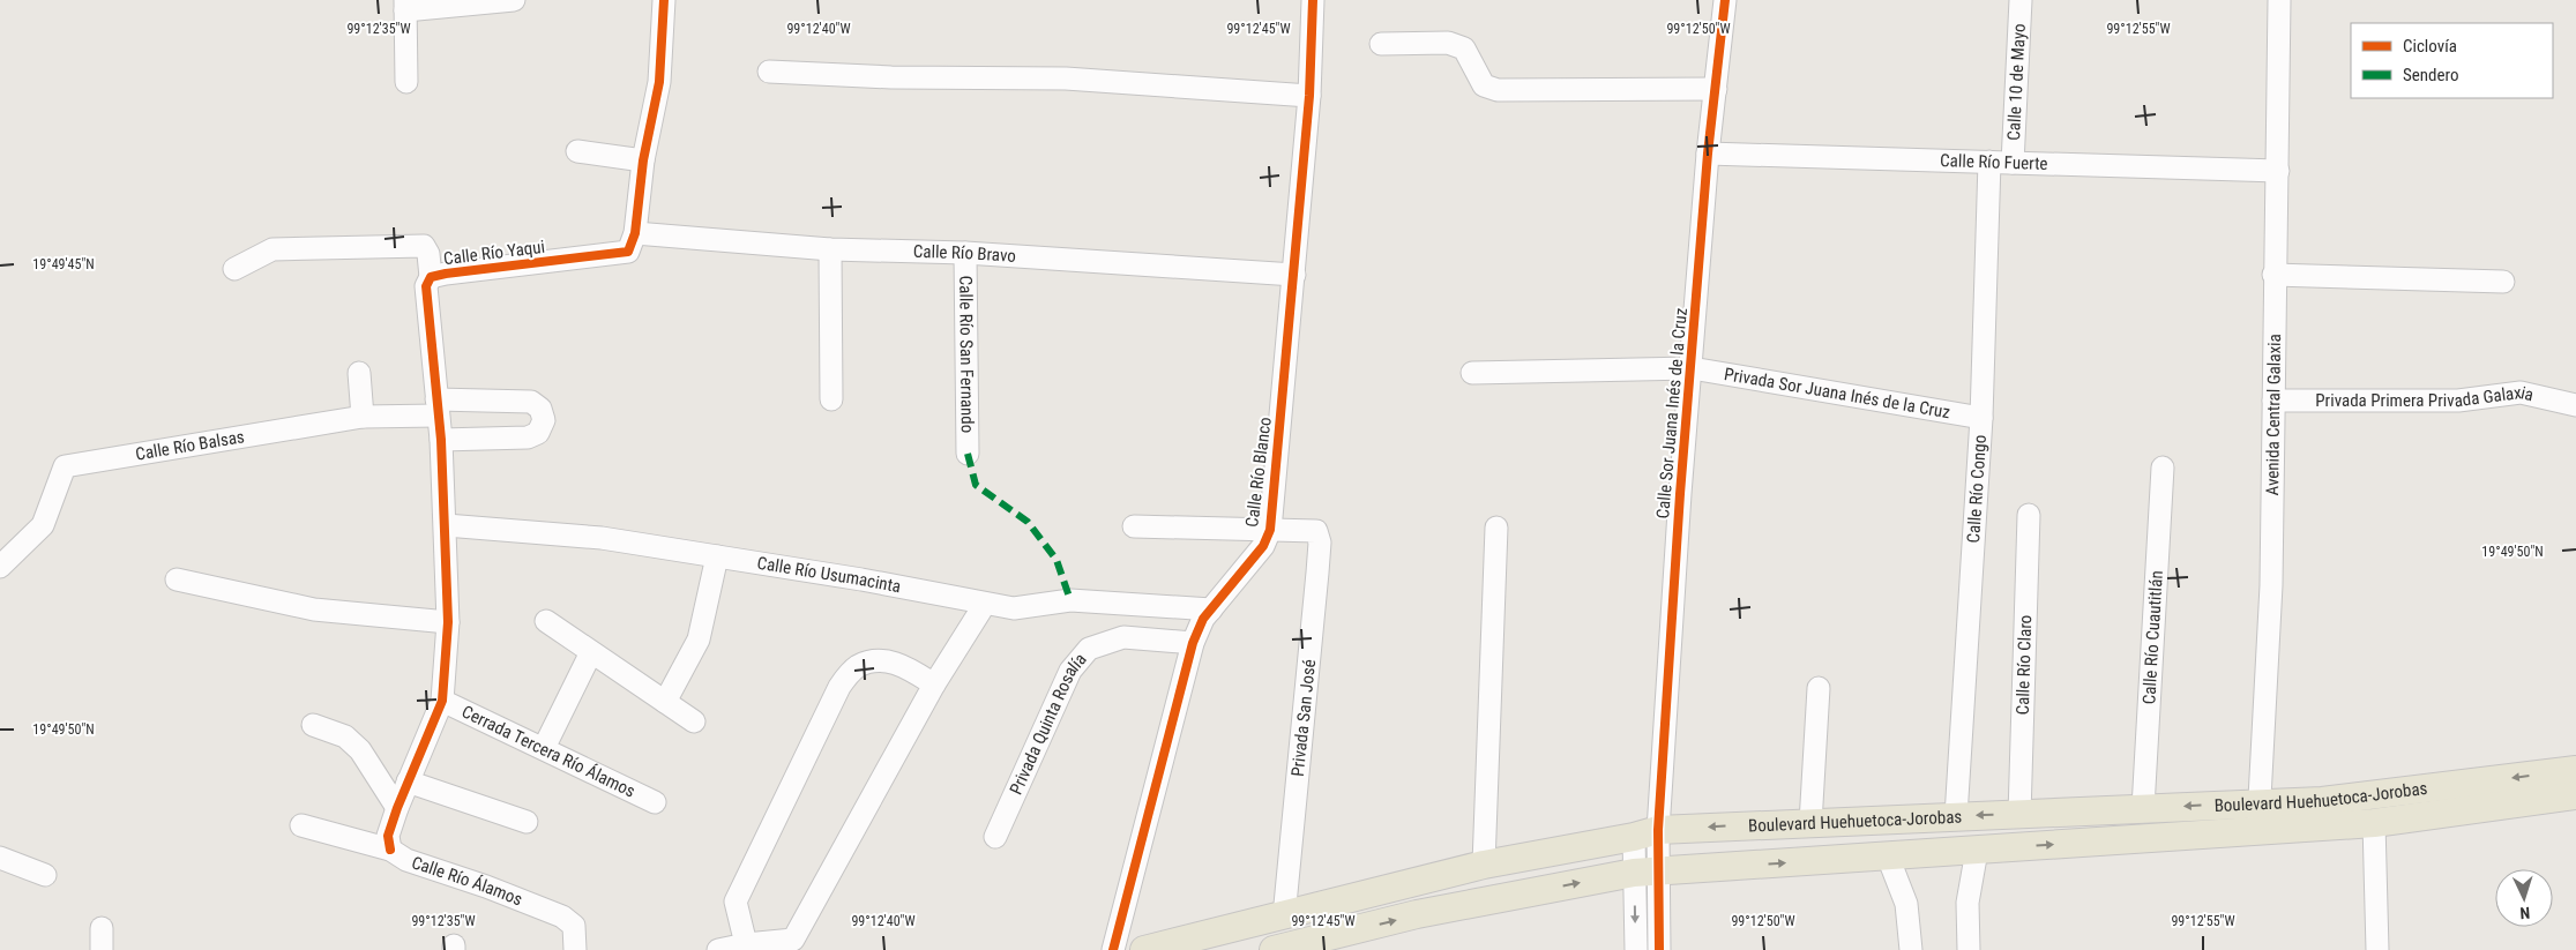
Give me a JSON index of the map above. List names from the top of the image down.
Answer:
{
  "streets": {
    "main road": ["Boulevard Huehuetoca-Jorobas"],
    "street": [
      "Calle 10 de Mayo",
      "Calle Río Fuerte",
      "Calle Río Yaqui",
      "Calle Río Bravo",
      "Calle Río San Fernando",
      "Privada Sor Juana Inés de la Cruz",
      "Privada Primera Privada Galaxia",
      "Calle Sor Juana Inés de la Cruz",
      "Avenida Central Galaxia",
      "Calle Río Balsas",
      "Calle Río Blanco",
      "Calle Río Congo",
      "Calle Río Usumacinta",
      "Calle Río Cuautitlán",
      "Calle Río Claro",
      "Privada San José",
      "Privada Quinta Rosalía",
      "Cerrada Tercera Río Álamos",
      "Calle Río Álamos"
    ]
  },
  "crossings": [
    ["Calle 10 de Mayo", "Calle Río Fuerte"],
    ["Calle Río Fuerte", "Calle Sor Juana Inés de la Cruz"],
    ["Calle Río Fuerte", "Avenida Central Galaxia"],
    ["Calle Río Fuerte", "Calle Río Congo"],
    ["Calle Río Yaqui", "Calle Río Bravo"],
    ["Calle Río Yaqui", "Calle Río Balsas"],
    ["Calle Río Yaqui", "Calle Río Usumacinta"],
    ["Calle Río Yaqui", "Cerrada Tercera Río Álamos"],
    ["Calle Río Yaqui", "Calle Río Álamos"],
    ["Calle Río Bravo", "Calle Río San Fernando"],
    ["Calle Río Bravo", "Calle Río Blanco"],
    ["Privada Sor Juana Inés de la Cruz", "Calle Sor Juana Inés de la Cruz"],
    ["Privada Sor Juana Inés de la Cruz", "Calle Río Congo"],
    ["Privada Primera Privada Galaxia", "Avenida Central Galaxia"],
    ["Calle Sor Juana Inés de la Cruz", "Boulevard Huehuetoca-Jorobas"],
    ["Avenida Central Galaxia", "Boulevard Huehuetoca-Jorobas"],
    ["Calle Río Blanco", "Calle Río Usumacinta"],
    ["Calle Río Blanco", "Privada San José"],
    ["Calle Río Blanco", "Privada Quinta Rosalía"],
    ["Calle Río Congo", "Boulevard Huehuetoca-Jorobas"],
    ["Calle Río Cuautitlán", "Boulevard Huehuetoca-Jorobas"],
    ["Calle Río Claro", "Boulevard Huehuetoca-Jorobas"],
    ["Privada San José", "Boulevard Huehuetoca-Jorobas"],
    ["Cerrada Tercera Río Álamos", "Calle Río Álamos"]
  ],
  "legend": ["Ciclovía", "Sendero"],
  "north": "bottom",
  "coordinates": [
    "99°12'35\"W",
    "99°12'40\"W",
    "99°12'45\"W",
    "99°12'50\"W",
    "99°12'55\"W",
    "19°49'45\"N",
    "19°49'50\"N"
  ]
}
